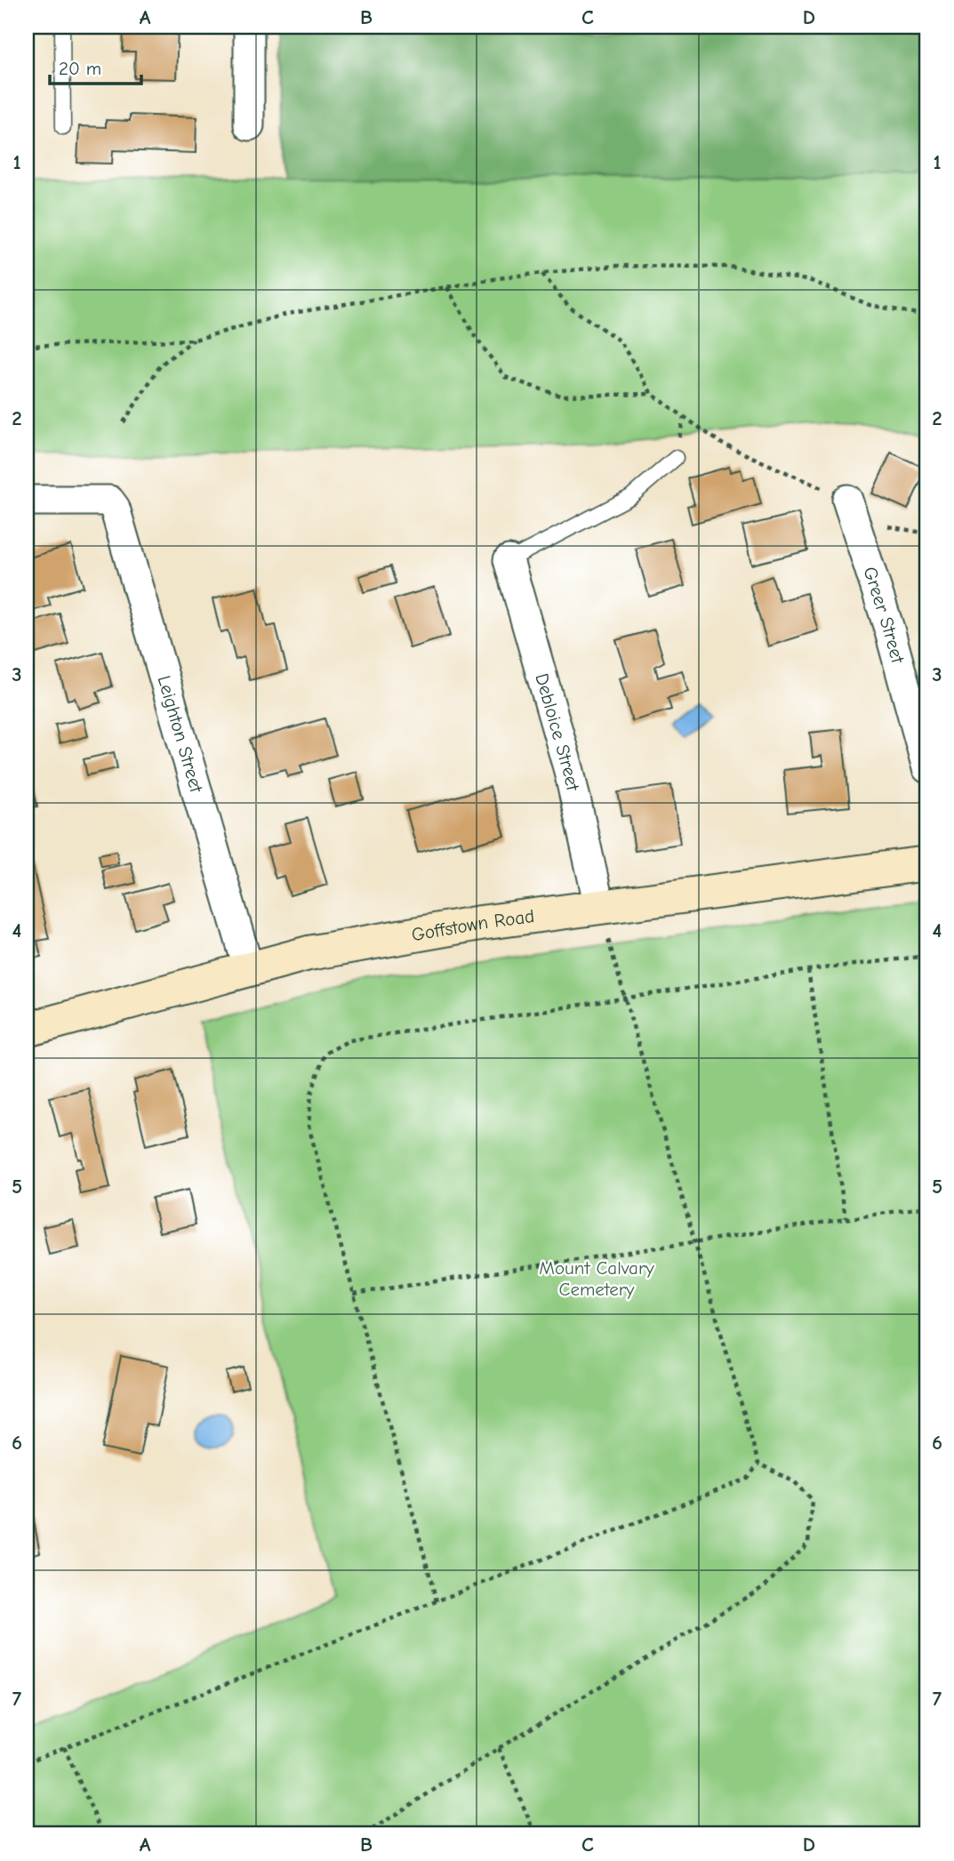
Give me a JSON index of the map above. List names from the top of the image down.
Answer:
{
  "streets": {
    "main road": ["Goffstown Road"],
    "street": ["Greer Street", "Debloice Street", "Leighton Street"]
  },
  "crossings": [
    ["Debloice Street", "Goffstown Road"],
    ["Leighton Street", "Goffstown Road"]
  ],
  "parks": ["Mount Calvary Cemetery"],
  "scale_bar": "20 m",
  "grid": {
    "columns": [
      "A",
      "B",
      "C",
      "D"
    ],
    "rows": [
      "1",
      "2",
      "3",
      "4",
      "5",
      "6",
      "7"
    ]
  }
}
